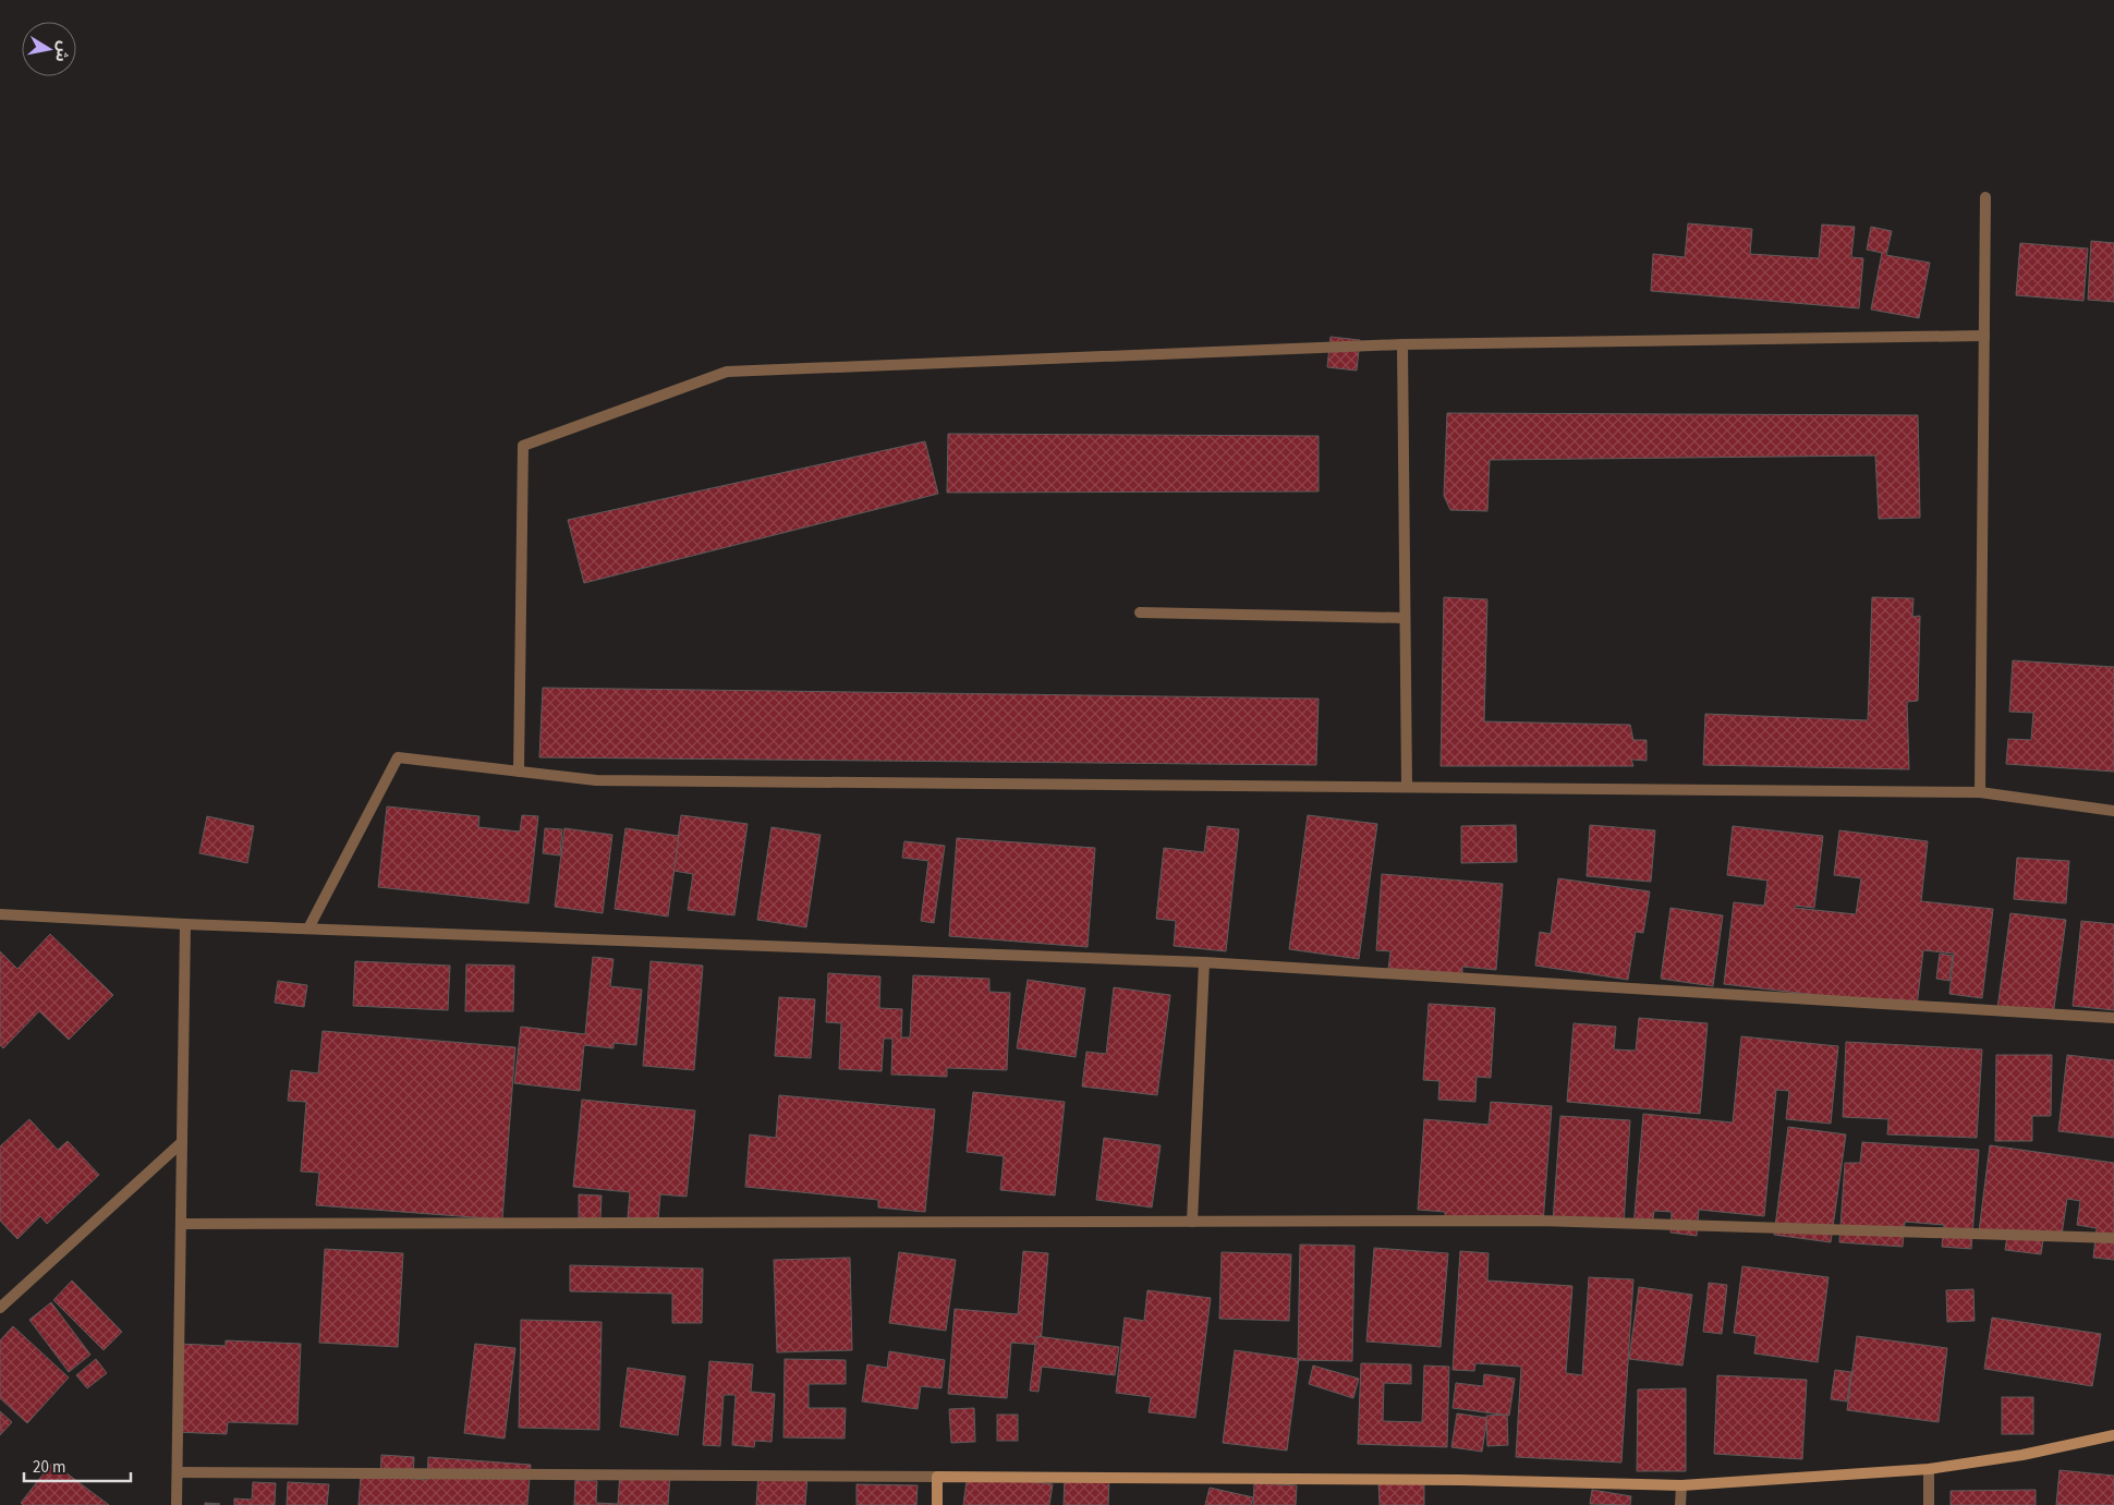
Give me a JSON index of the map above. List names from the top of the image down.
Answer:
{
  "scale_bar": "20 m",
  "north": "right"
}
